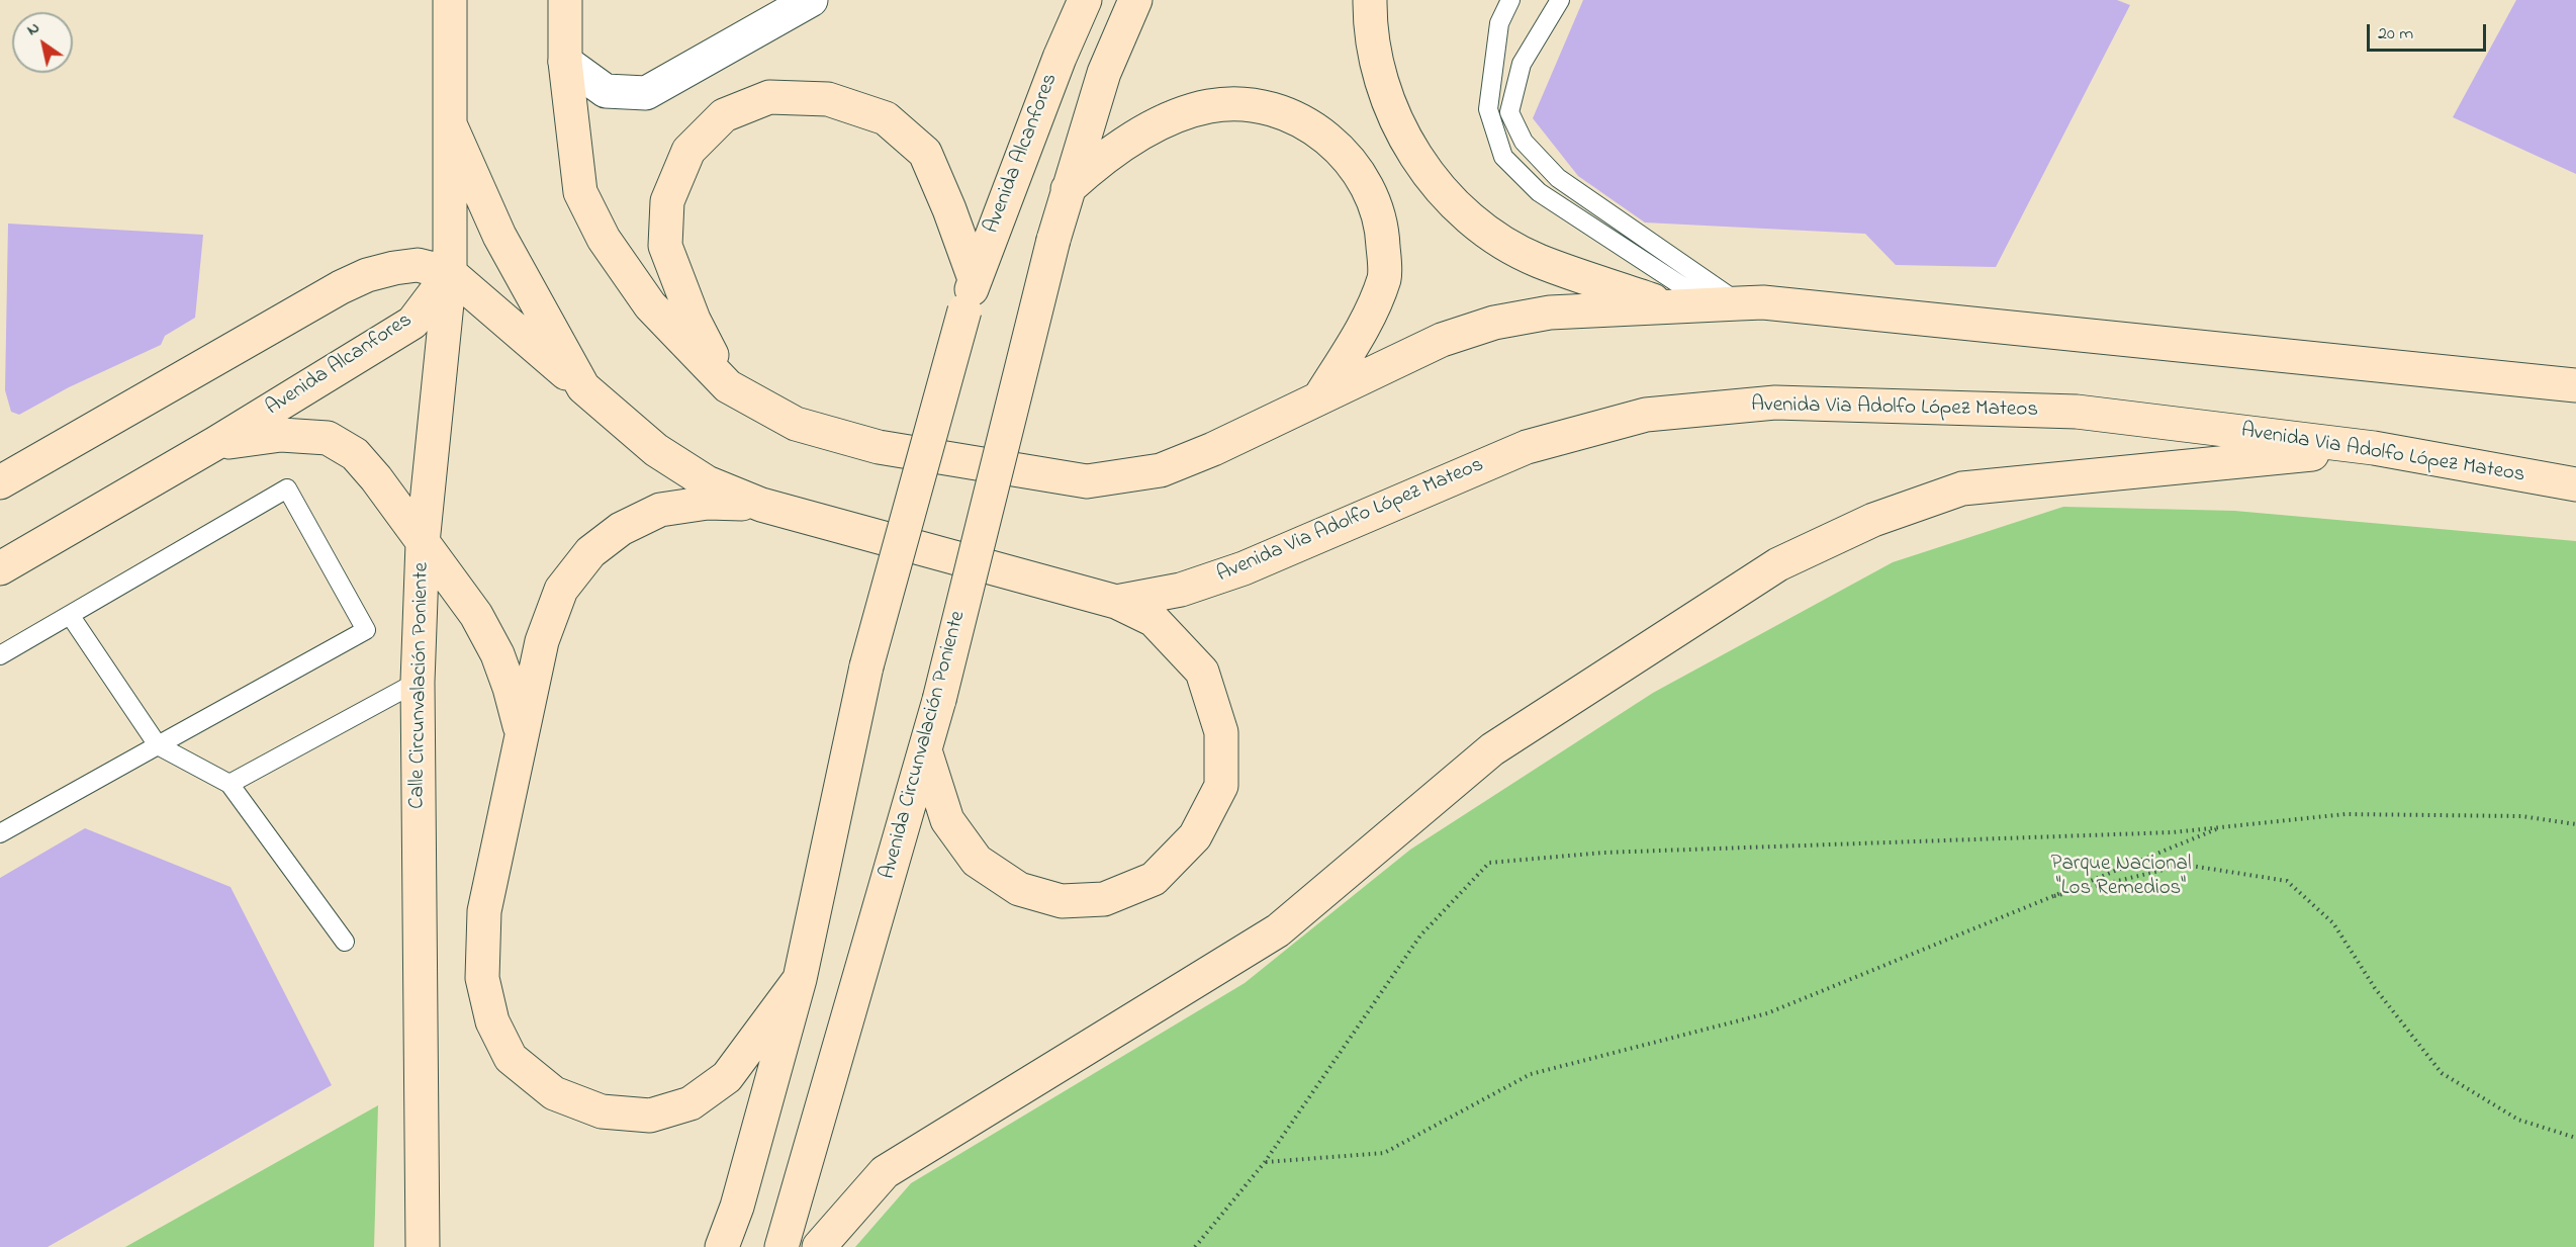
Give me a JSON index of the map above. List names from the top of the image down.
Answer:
{
  "streets": {
    "main road": [
      "Avenida Alcanfores",
      "Avenida Via Adolfo López Mateos",
      "Calle Circunvalación Poniente",
      "Avenida Circunvalación Poniente"
    ]
  },
  "crossings": [
    ["Avenida Alcanfores", "Calle Circunvalación Poniente"],
    ["Avenida Via Adolfo López Mateos", "Calle Circunvalación Poniente"]
  ],
  "parks": ["Parque Nacional \"Los Remedios\""],
  "scale_bar": "20 m",
  "north": "top left"
}
